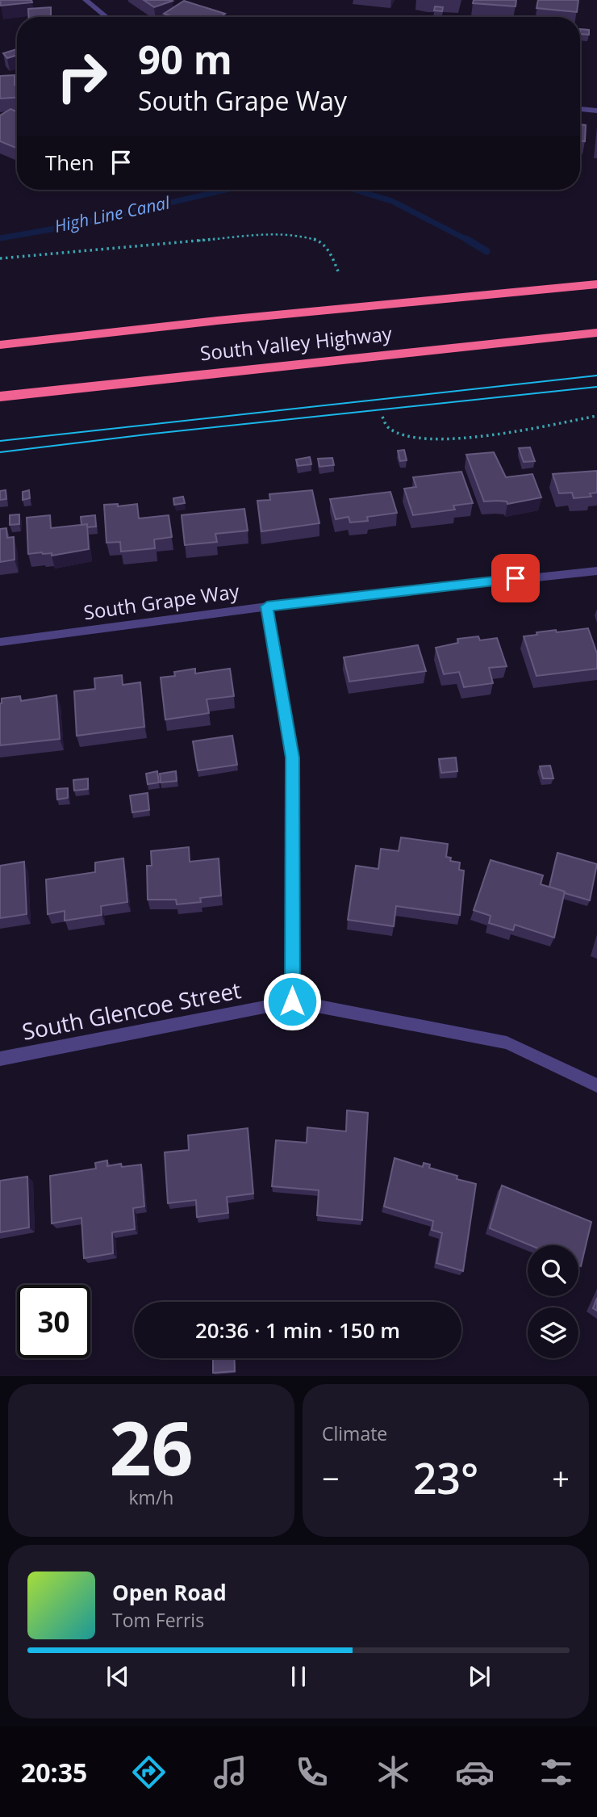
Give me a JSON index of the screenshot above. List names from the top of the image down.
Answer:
{
  "streets": {
    "highway": ["South Valley Highway"],
    "street": ["South Grape Way", "South Glencoe Street"]
  },
  "water": ["High Line Canal"],
  "page": {
    "turn": ["90 m", "South Grape Way"],
    "then": "Then",
    "limit": "30",
    "trip": "20:36 · 1 min · 150 m",
    "tile": [
      ["26", "km/h"],
      "Climate"
    ],
    "heat": ["−", "23°", "+"],
    "song": ["Open Road", "Tom Ferris"],
    "tabs": "20:35"
  }
}
